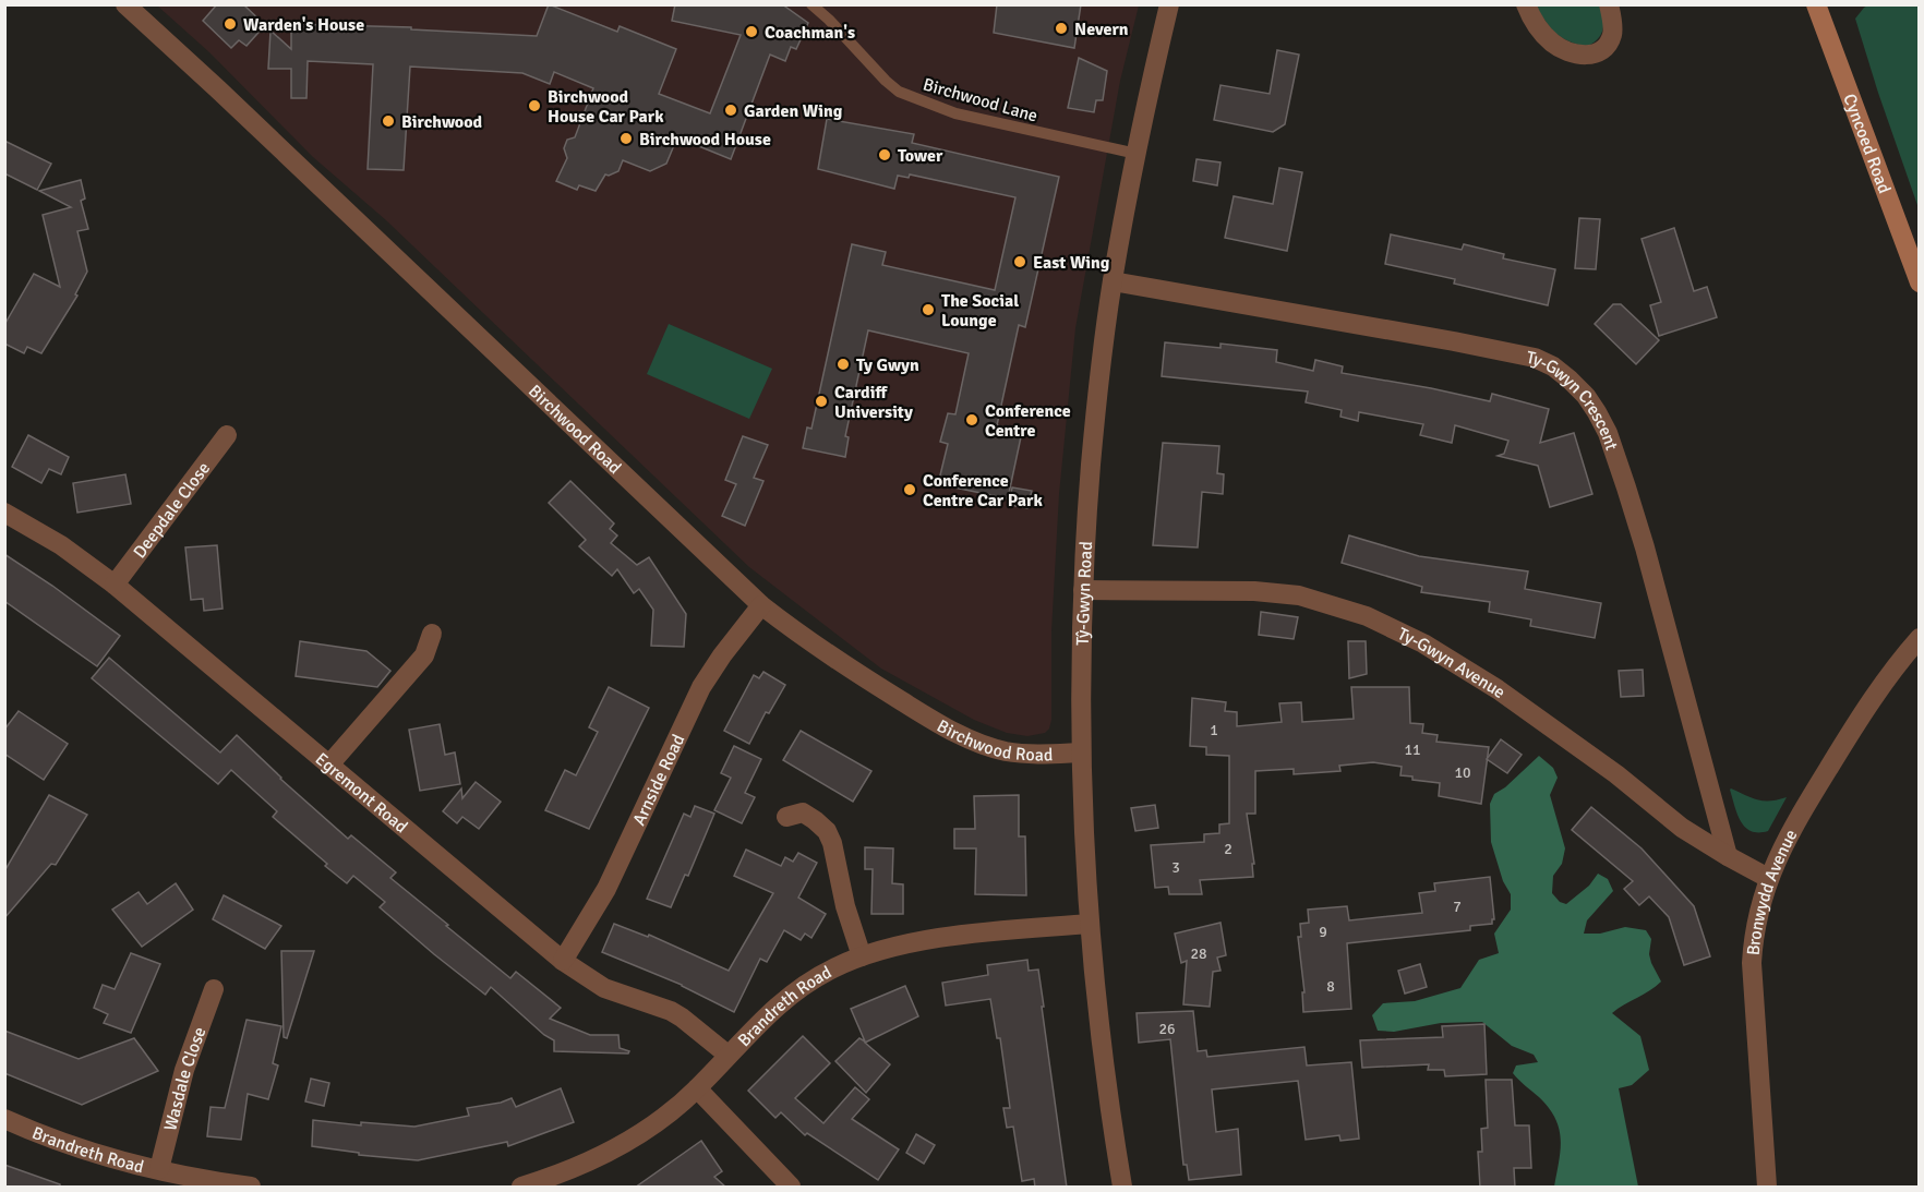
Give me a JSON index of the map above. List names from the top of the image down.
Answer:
{
  "streets": {
    "street": [
      "Cyncoed Road",
      "Ty-Gwyn Crescent",
      "Birchwood Road",
      "Deepdale Close",
      "Tŷ-Gwyn Road",
      "Ty-Gwyn Avenue",
      "Arnside Road",
      "Egremont Road",
      "Bronwydd Avenue",
      "Brandreth Road",
      "Wasdale Close"
    ],
    "lane": ["Birchwood Lane"]
  },
  "crossings": [
    ["Birchwood Lane", "Tŷ-Gwyn Road"],
    ["Ty-Gwyn Crescent", "Tŷ-Gwyn Road"],
    ["Ty-Gwyn Crescent", "Ty-Gwyn Avenue"],
    ["Birchwood Road", "Tŷ-Gwyn Road"],
    ["Birchwood Road", "Arnside Road"],
    ["Deepdale Close", "Egremont Road"],
    ["Tŷ-Gwyn Road", "Ty-Gwyn Avenue"],
    ["Tŷ-Gwyn Road", "Brandreth Road"],
    ["Ty-Gwyn Avenue", "Bronwydd Avenue"],
    ["Arnside Road", "Egremont Road"],
    ["Egremont Road", "Brandreth Road"],
    ["Brandreth Road", "Wasdale Close"]
  ],
  "places": [
    "Warden's House",
    "Nevern",
    "Coachman's",
    "Birchwood House Car Park",
    "Garden Wing",
    "Birchwood",
    "Birchwood House",
    "Tower",
    "East Wing",
    "The Social Lounge",
    "Ty Gwyn",
    "Cardiff University",
    "Conference Centre",
    "Conference Centre Car Park"
  ],
  "house_numbers": [
    "1",
    "11",
    "10",
    "2",
    "3",
    "7",
    "9",
    "28",
    "8",
    "26"
  ]
}
